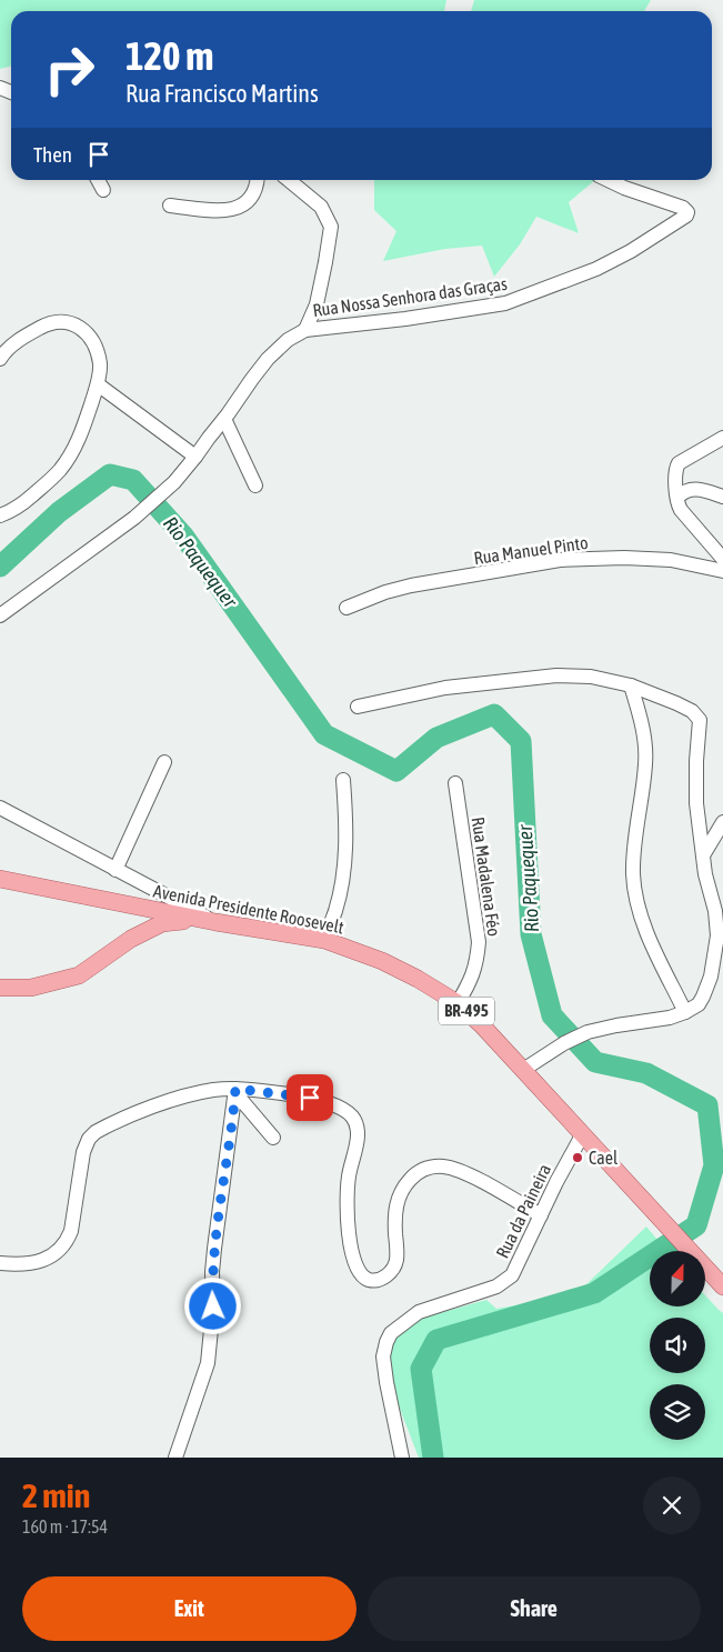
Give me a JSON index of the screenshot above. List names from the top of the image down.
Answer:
{
  "streets": {
    "main road": ["Avenida Presidente Roosevelt", "BR-495"],
    "street": [
      "Rua Nossa Senhora das Graças",
      "Rua Manuel Pinto",
      "Rua Madalena Féo",
      "Rua da Paineira"
    ]
  },
  "crossings": [
    ["Rua Madalena Féo", "Avenida Presidente Roosevelt"],
    ["Avenida Presidente Roosevelt", "BR-495"],
    ["Avenida Presidente Roosevelt", "Rua da Paineira"]
  ],
  "water": ["Rio Paquequer"],
  "places": ["Cael"],
  "north": "top",
  "page": {
    "turn": ["120 m", "Rua Francisco Martins"],
    "then": "Then",
    "heading": ["2 min", "160 m · 17:54"],
    "buttons": ["Exit", "Share"]
  }
}
